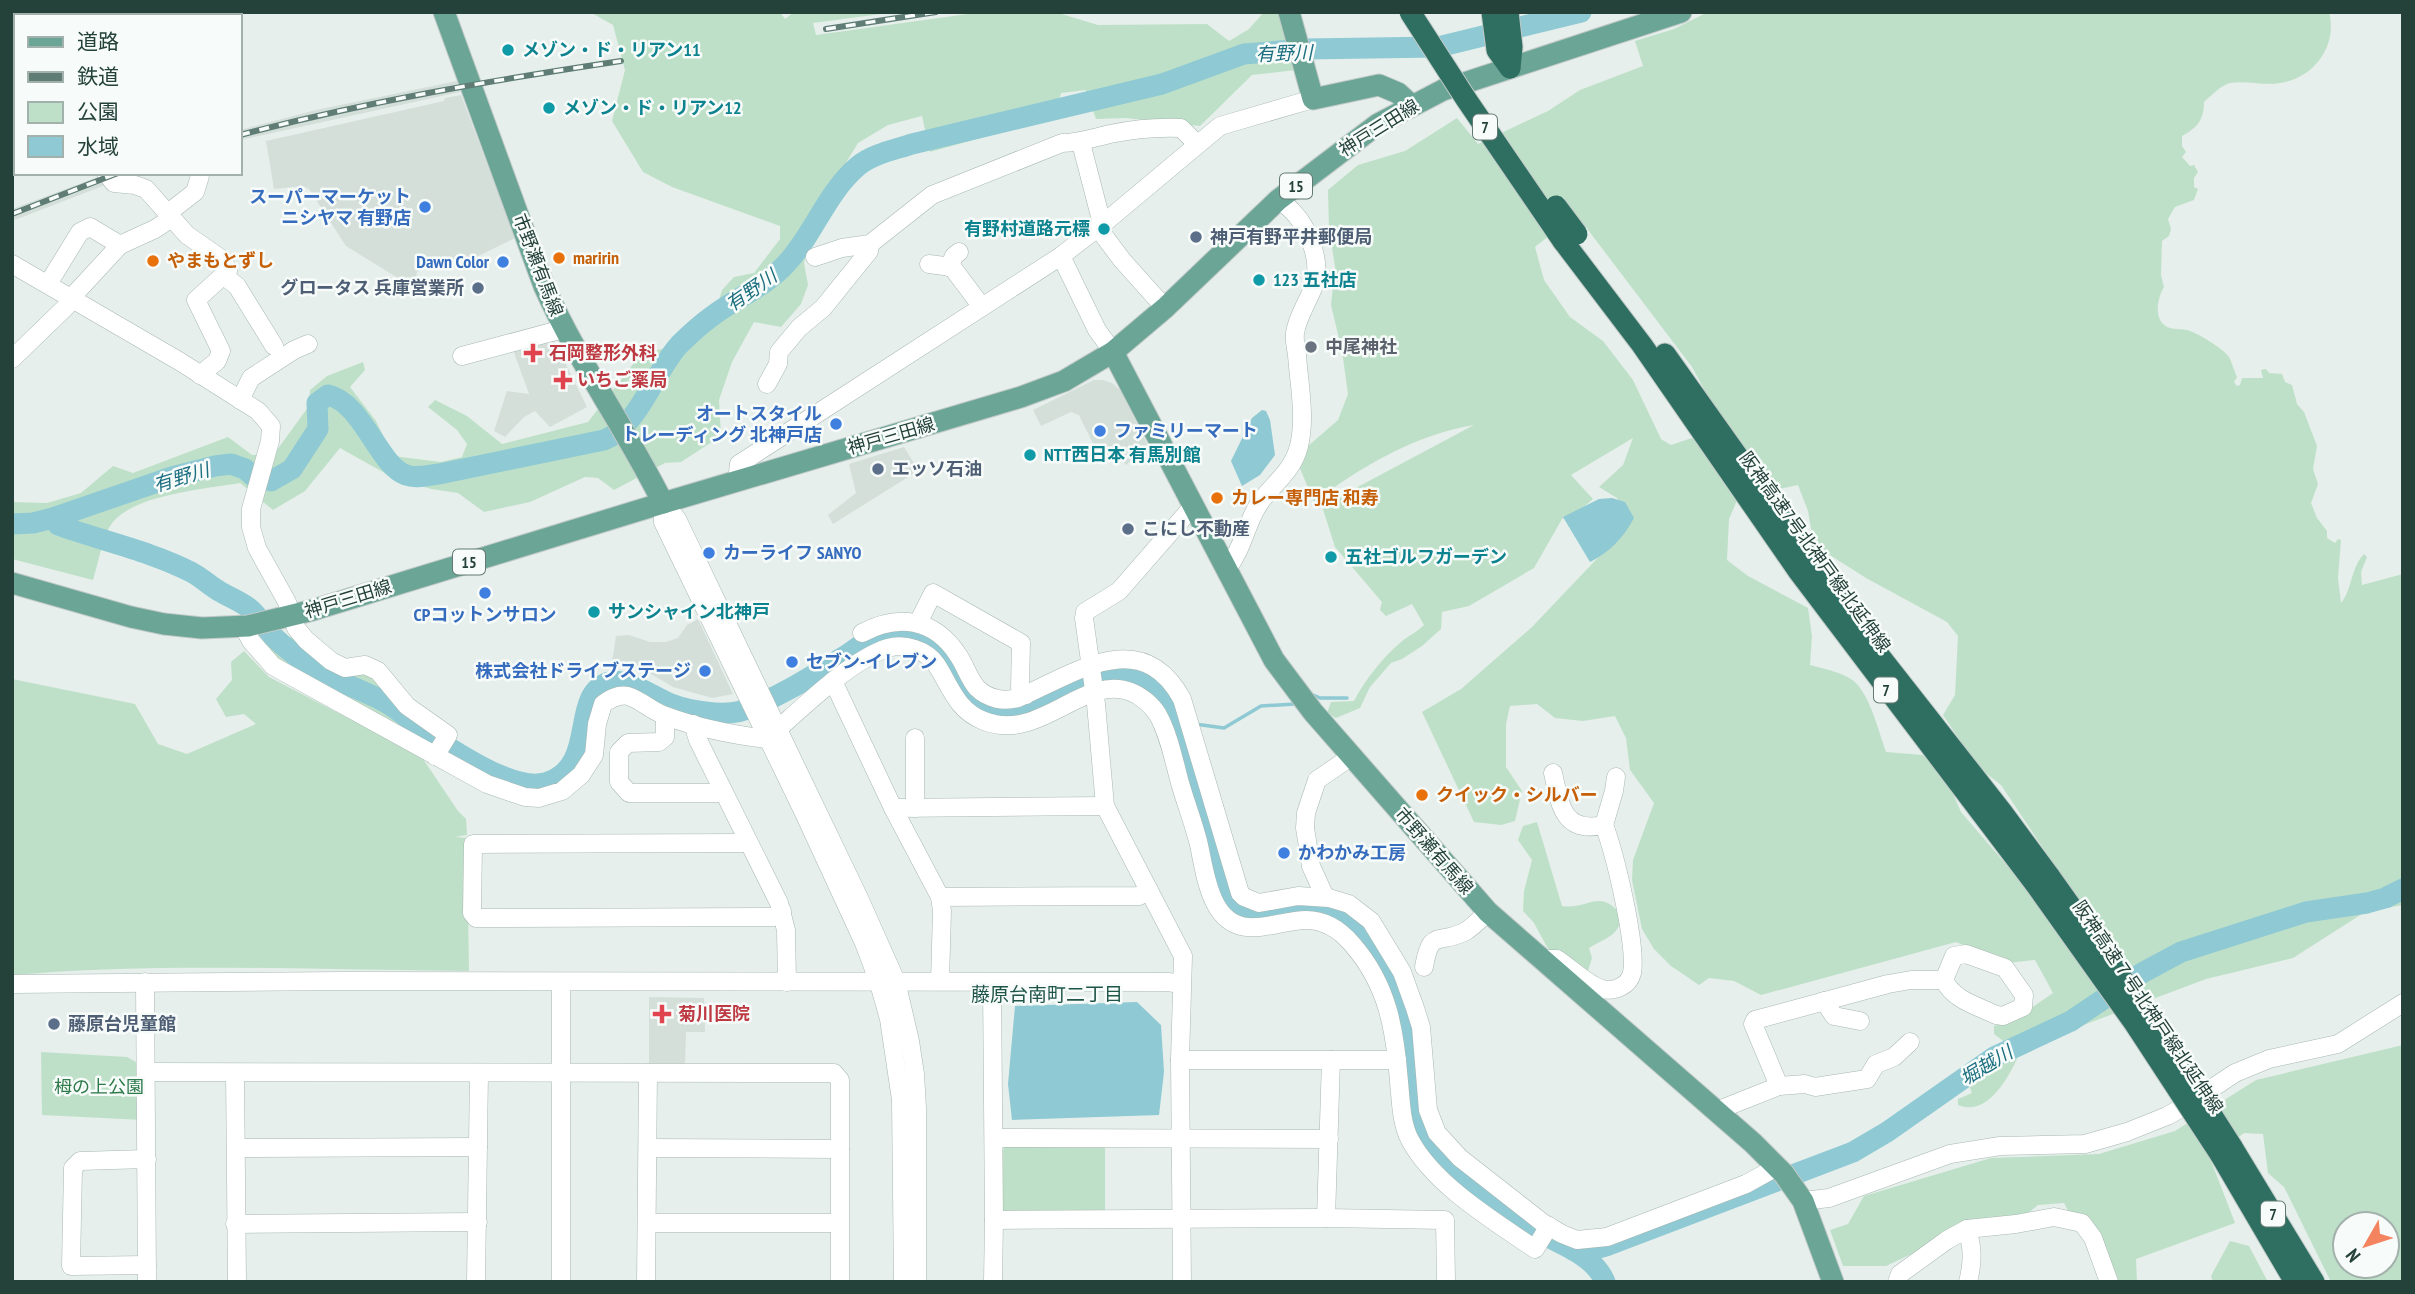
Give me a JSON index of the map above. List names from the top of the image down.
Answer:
{
  "streets": {
    "highway": ["7", "阪神高速7号北神戸線北延伸線", "阪神高速７号北神戸線北延伸線"],
    "main road": ["神戸三田線", "15", "市野瀬有馬線"]
  },
  "crossings": [
    ["7", "阪神高速7号北神戸線北延伸線"],
    ["7", "阪神高速７号北神戸線北延伸線"],
    ["神戸三田線", "市野瀬有馬線"],
    ["阪神高速7号北神戸線北延伸線", "阪神高速７号北神戸線北延伸線"]
  ],
  "districts": ["藤原台南町二丁目"],
  "water": ["有野川", "堀越川"],
  "parks": ["栂の上公園"],
  "places": {
    "other": [
      "メゾン・ド・リアン11",
      "メゾン・ド・リアン12",
      "スーパーマーケット ニシヤマ 有野店",
      "有野村道路元標",
      "神戸有野平井郵便局",
      "maririn",
      "やまもとずし",
      "Dawn Color",
      "123 五社店",
      "グロータス 兵庫営業所",
      "中尾神社",
      "オートスタイル トレーディング 北神戸店",
      "ファミリーマート",
      "NTT西日本 有馬別館",
      "エッソ石油",
      "カレー専門店 和寿",
      "こにし不動産",
      "カーライフ SANYO",
      "五社ゴルフガーデン",
      "CPコットンサロン",
      "サンシャイン北神戸",
      "セブン-イレブン",
      "株式会社ドライブステージ",
      "クイック・シルバー",
      "かわかみ工房",
      "藤原台児童館"
    ],
    "health": ["石岡整形外科", "いちご薬局", "菊川医院"]
  },
  "legend": [
    "道路",
    "鉄道",
    "公園",
    "水域"
  ],
  "north": "bottom left"
}
